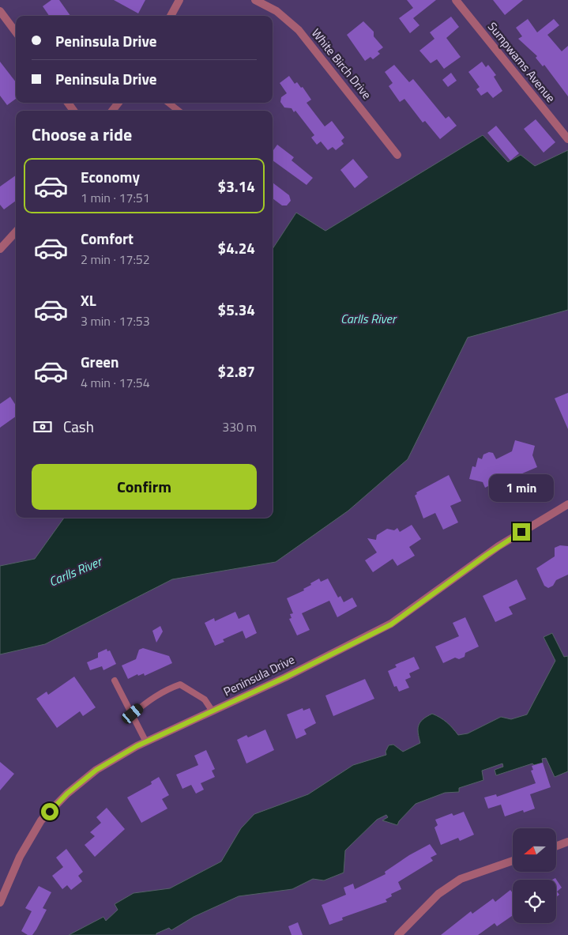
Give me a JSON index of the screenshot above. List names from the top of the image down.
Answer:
{
  "streets": {
    "street": ["Sumpwams Avenue", "White Birch Drive", "Peninsula Drive"]
  },
  "water": ["Carlls River"],
  "north": "left",
  "page": {
    "banner": ["Peninsula Drive", "Peninsula Drive"],
    "heading": "Choose a ride",
    "list": [
      {
        "name": "Economy",
        "note": "1 min · 17:51",
        "value": "$3.14"
      },
      {
        "name": "Comfort",
        "note": "2 min · 17:52",
        "value": "$4.24"
      },
      {
        "name": "XL",
        "note": "3 min · 17:53",
        "value": "$5.34"
      },
      {
        "name": "Green",
        "note": "4 min · 17:54",
        "value": "$2.87"
      }
    ],
    "pay": ["Cash", "330 m"],
    "buttons": "Confirm",
    "bubble": "1 min"
  }
}
